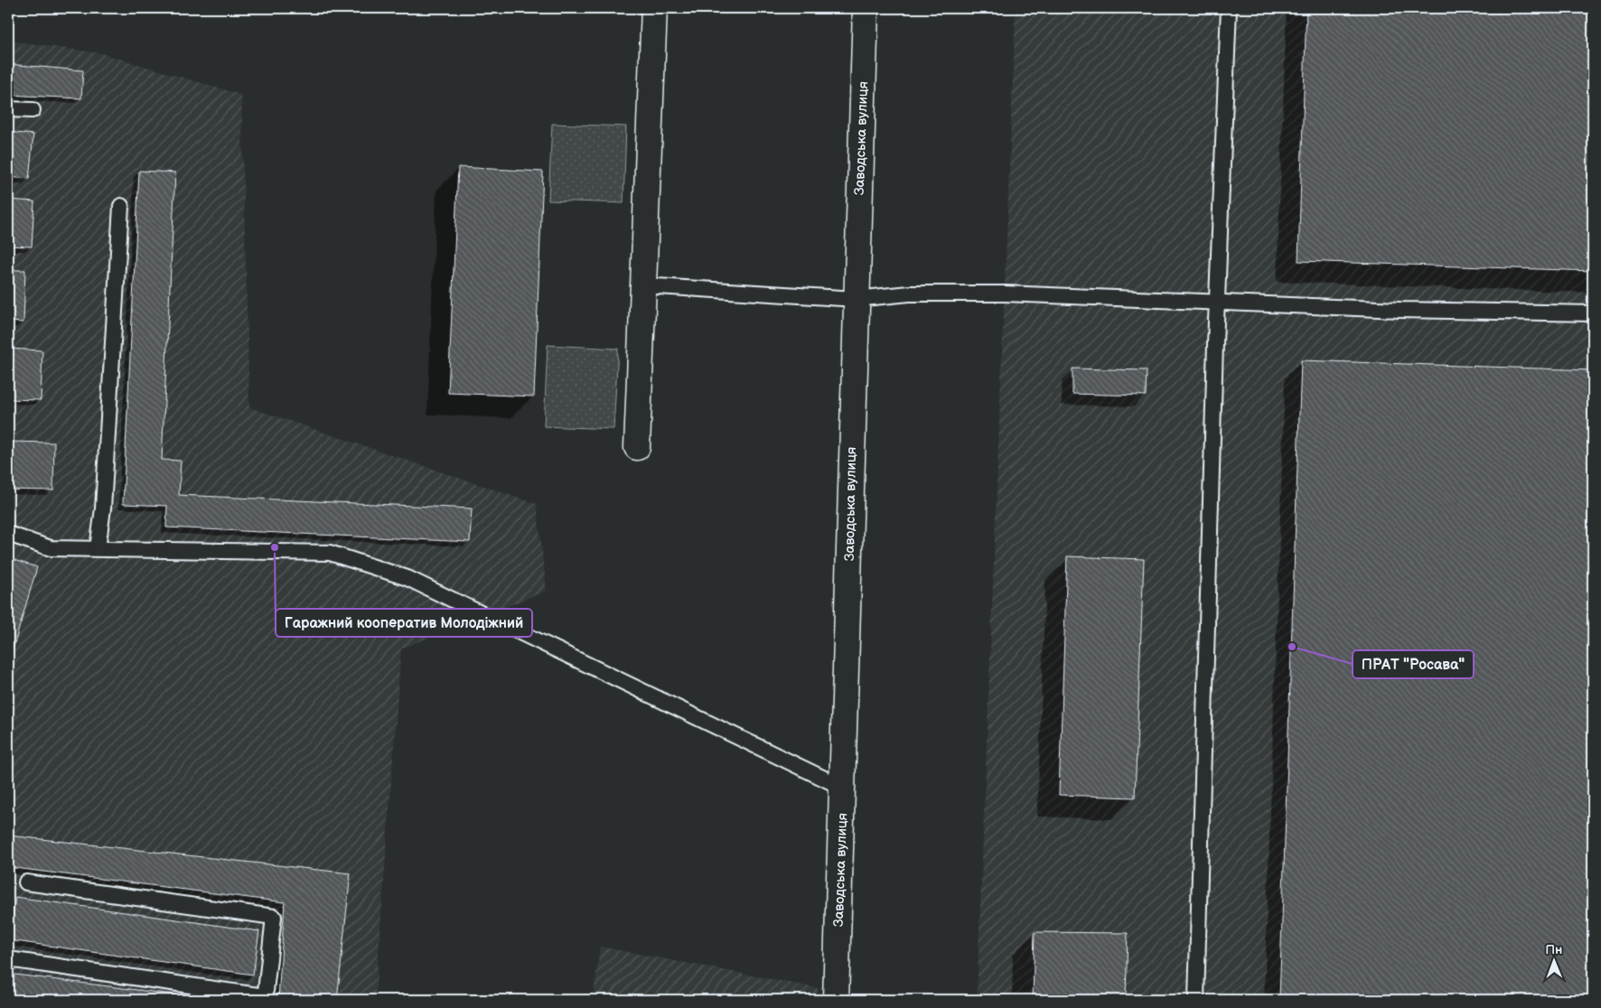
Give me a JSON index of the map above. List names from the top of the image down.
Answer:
{
  "streets": {
    "street": ["Заводська вулиця"]
  },
  "places": ["Гаражний кооператив Молодіжний", "ПРАТ \"Росава\""],
  "north": "top"
}
